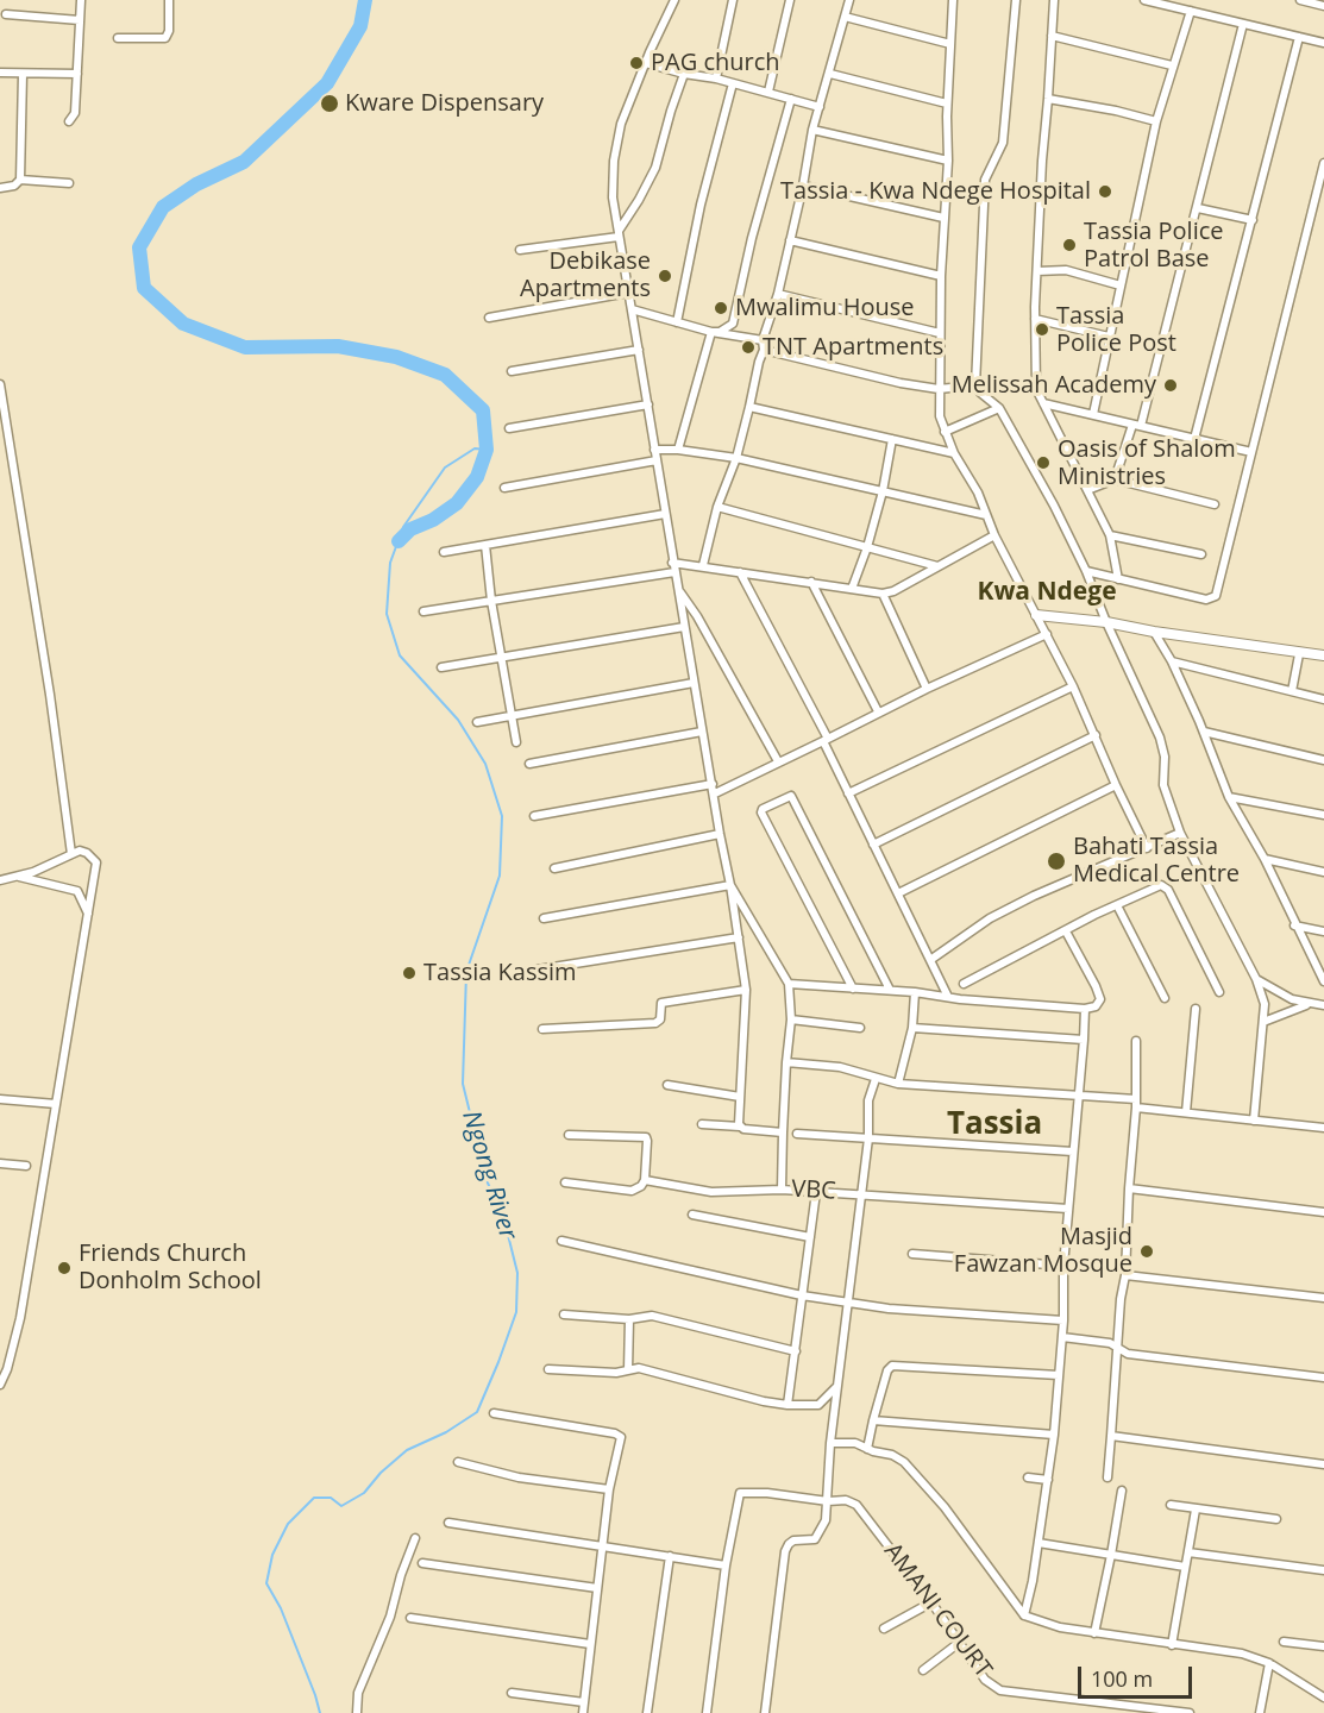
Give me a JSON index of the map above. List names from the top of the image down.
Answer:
{
  "streets": {
    "street": ["VBC", "AMANI COURT"]
  },
  "districts": ["Kwa Ndege", "Tassia"],
  "water": ["Ngong River"],
  "places": [
    "PAG church",
    "Kware Dispensary",
    "Tassia - Kwa Ndege Hospital",
    "Tassia Police Patrol Base",
    "Debikase Apartments",
    "Mwalimu House",
    "Tassia Police Post",
    "TNT Apartments",
    "Melissah Academy",
    "Oasis of Shalom Ministries",
    "Bahati Tassia Medical Centre",
    "Tassia Kassim",
    "Masjid Fawzan Mosque",
    "Friends Church Donholm School"
  ],
  "scale_bar": "100 m"
}
